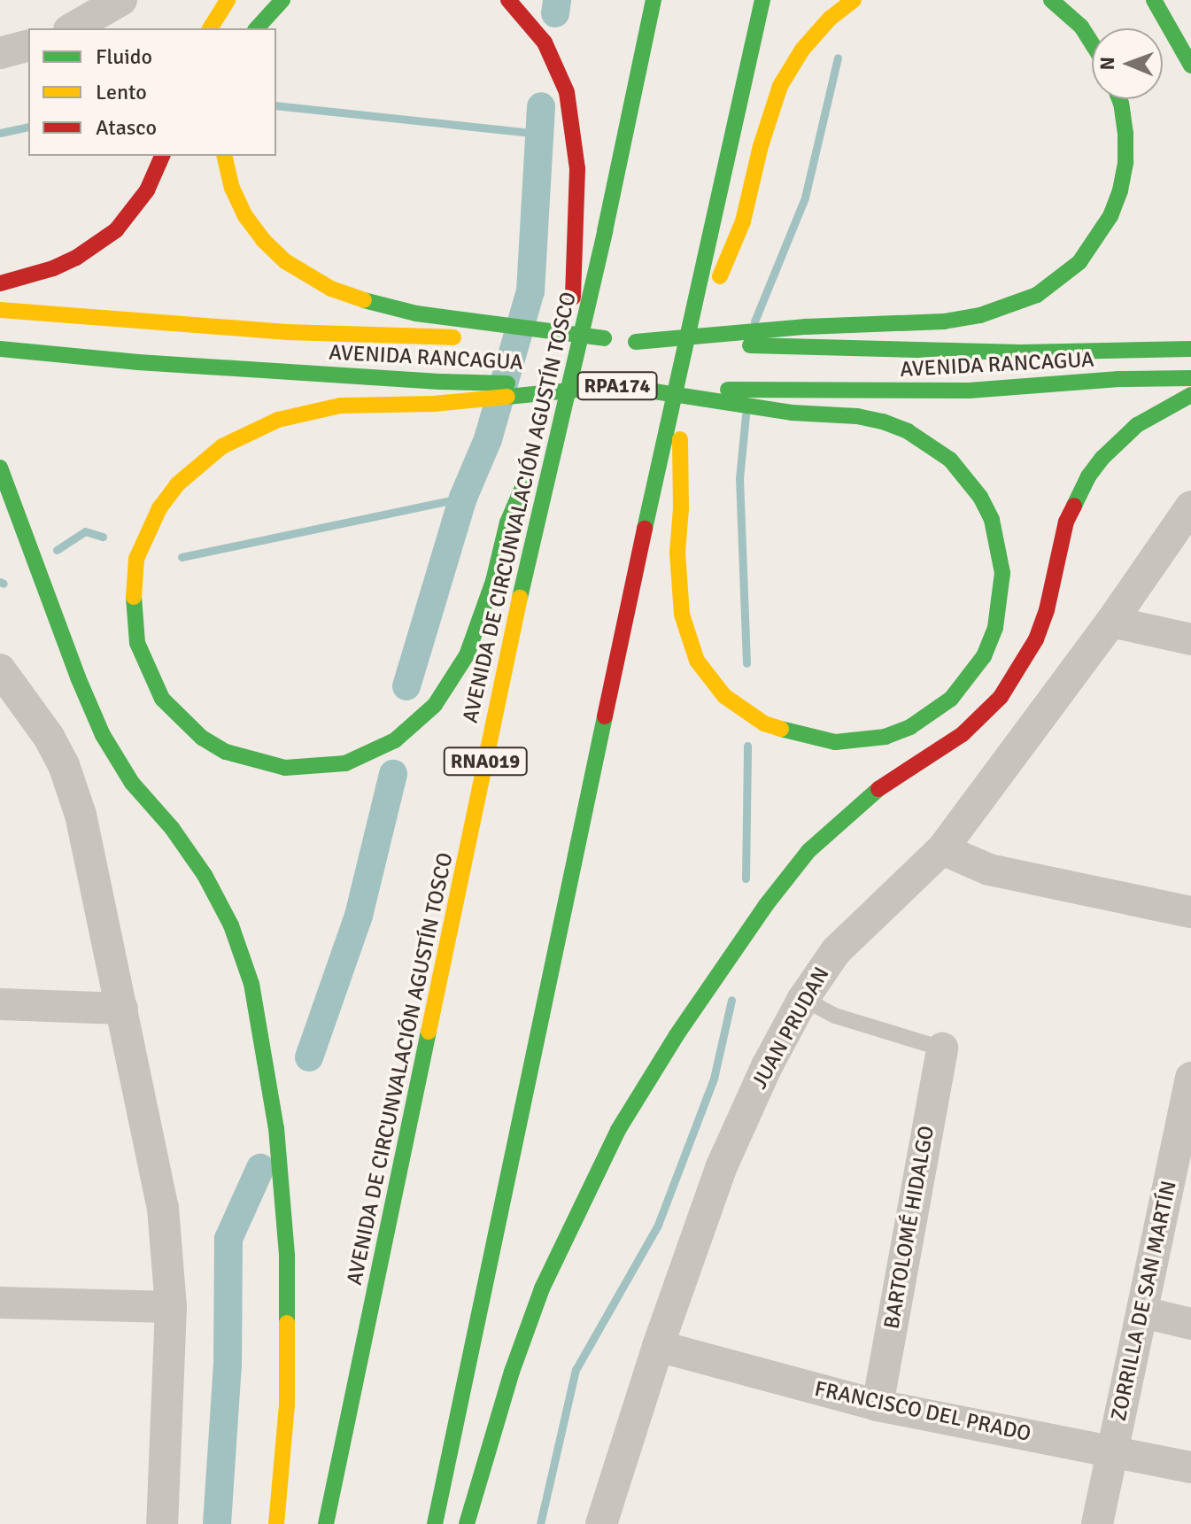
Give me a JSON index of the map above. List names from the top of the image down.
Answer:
{
  "streets": {
    "main road": [
      "AVENIDA RANCAGUA",
      "RPA174",
      "AVENIDA DE CIRCUNVALACIÓN AGUSTÍN TOSCO",
      "RNA019"
    ],
    "street": [
      "JUAN PRUDAN",
      "BARTOLOMÉ HIDALGO",
      "ZORRILLA DE SAN MARTÍN",
      "FRANCISCO DEL PRADO"
    ]
  },
  "crossings": [
    ["JUAN PRUDAN", "FRANCISCO DEL PRADO"],
    ["BARTOLOMÉ HIDALGO", "FRANCISCO DEL PRADO"],
    ["ZORRILLA DE SAN MARTÍN", "FRANCISCO DEL PRADO"]
  ],
  "legend": ["Fluido", "Lento", "Atasco"],
  "north": "left"
}
